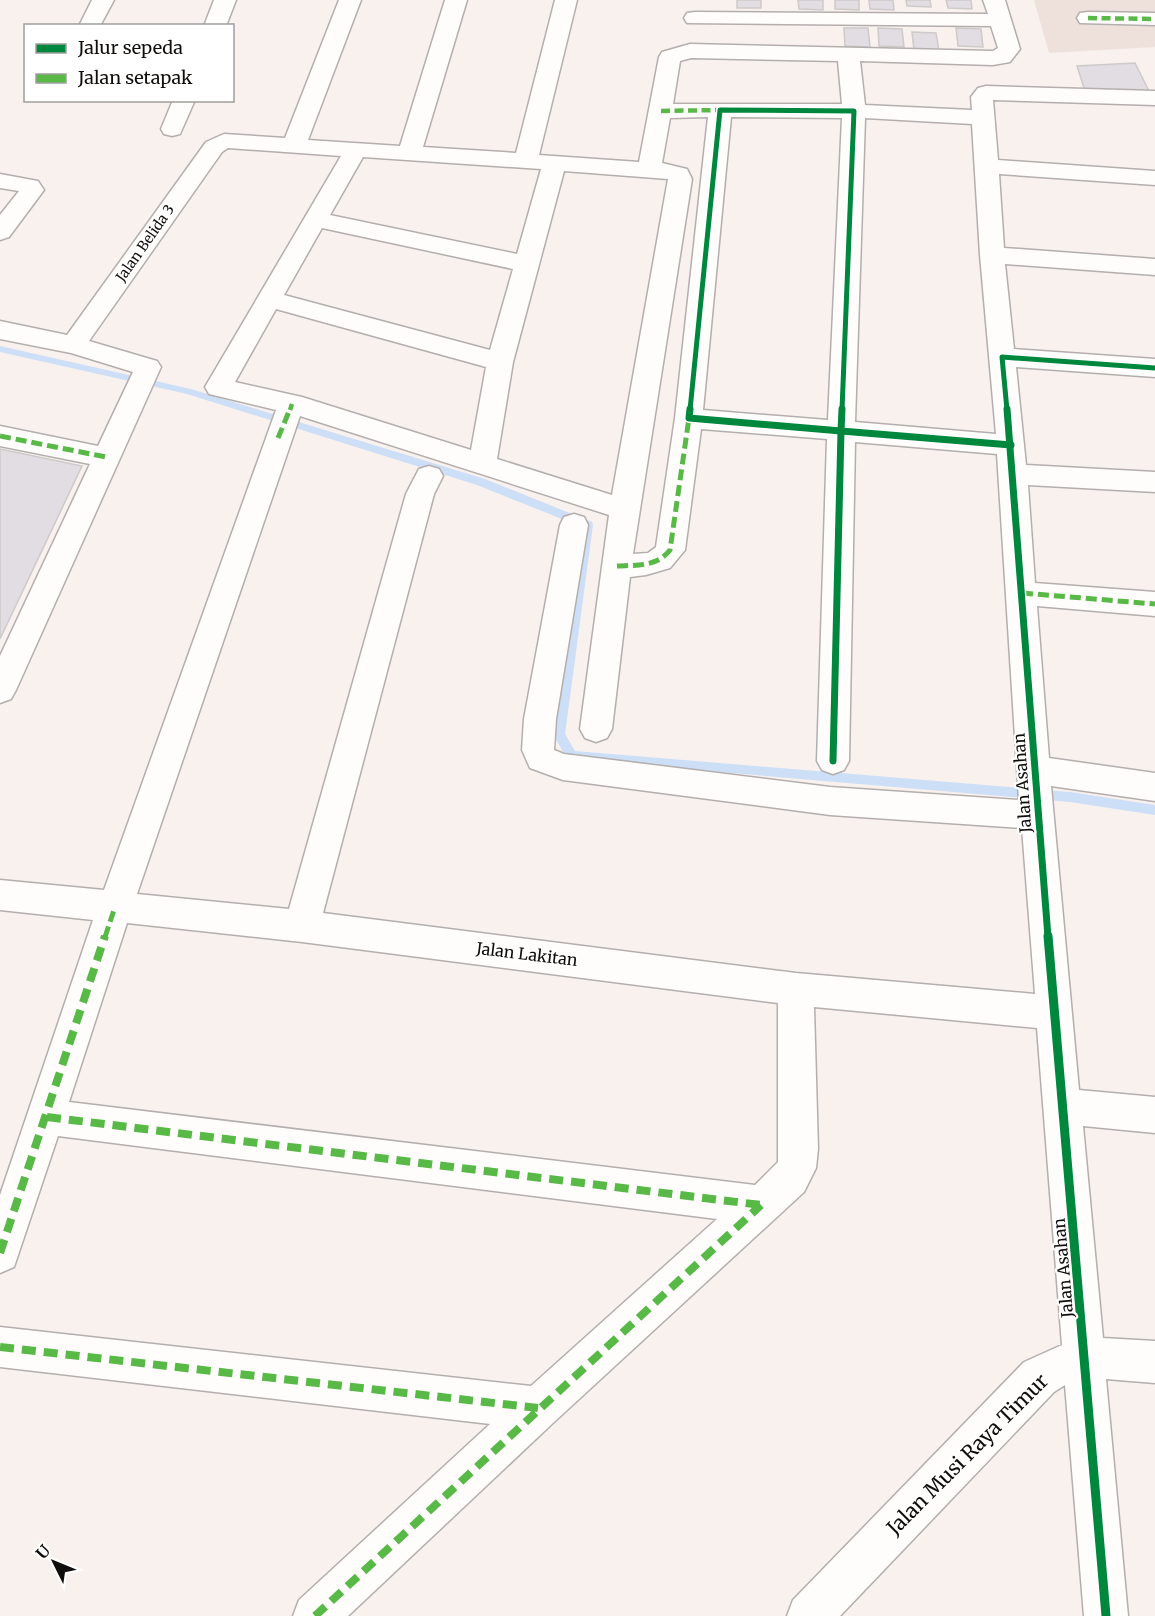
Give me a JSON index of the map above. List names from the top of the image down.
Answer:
{
  "streets": {
    "street": [
      "Jalan Belida 3",
      "Jalan Asahan",
      "Jalan Lakitan",
      "Jalan Musi Raya Timur"
    ]
  },
  "crossings": [
    ["Jalan Asahan", "Jalan Lakitan"],
    ["Jalan Asahan", "Jalan Musi Raya Timur"]
  ],
  "legend": ["Jalur sepeda", "Jalan setapak"],
  "north": "top left"
}
